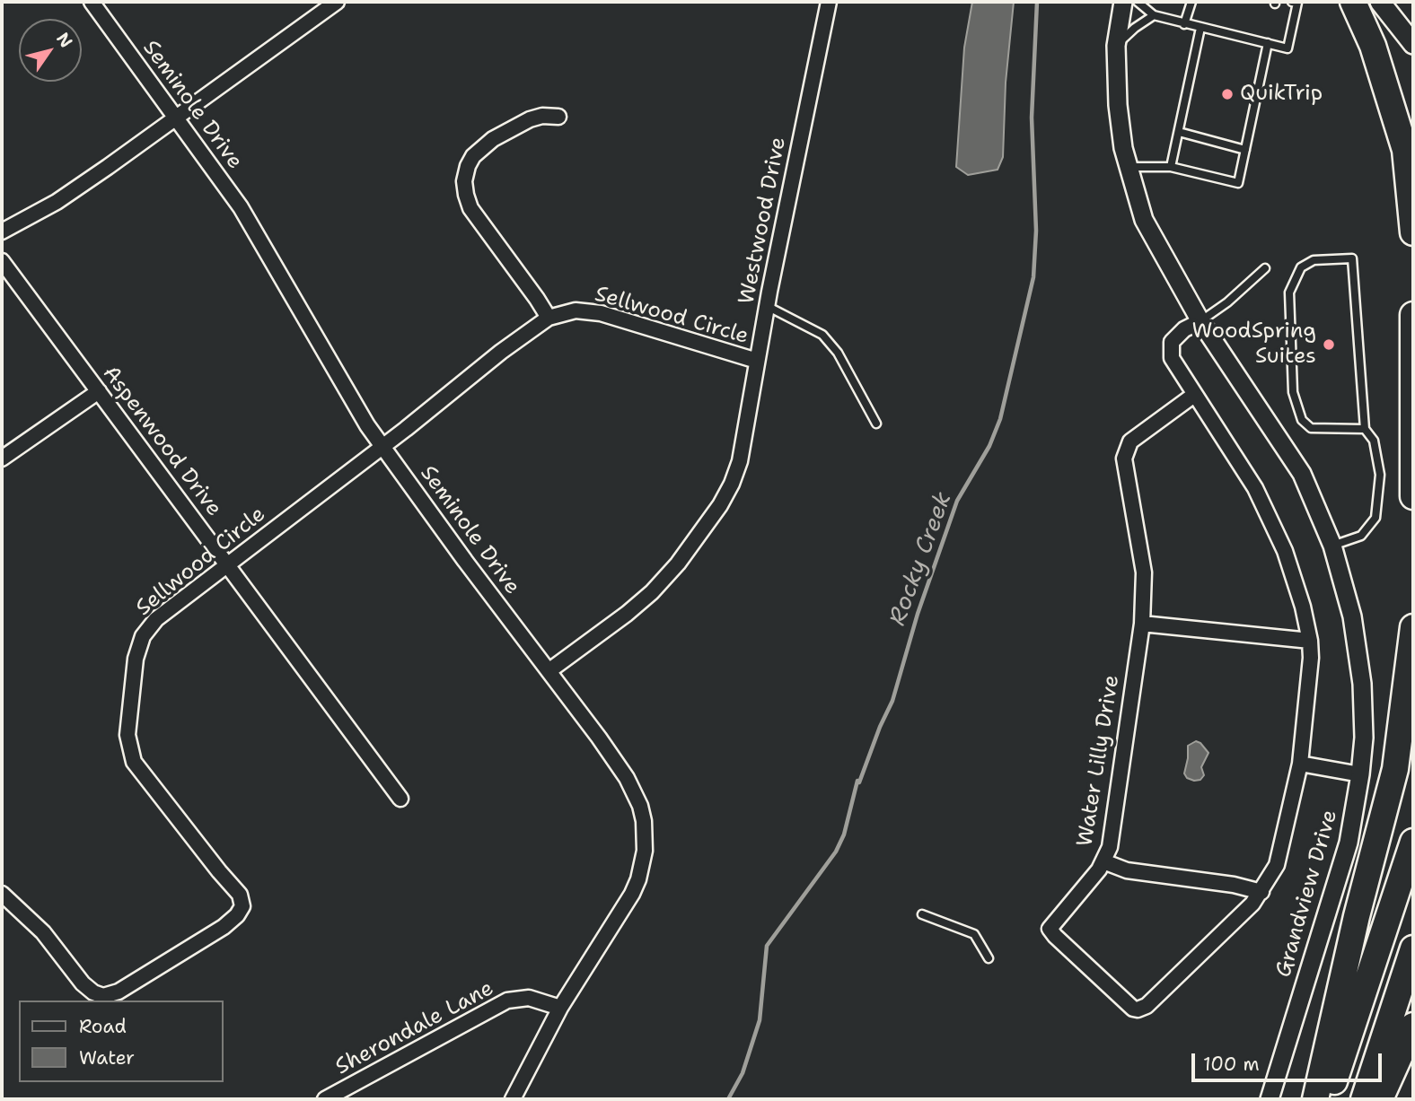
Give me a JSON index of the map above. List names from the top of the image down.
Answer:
{
  "streets": {
    "street": [
      "Seminole Drive",
      "Westwood Drive",
      "Sellwood Circle",
      "Aspenwood Drive",
      "Water Lilly Drive",
      "Grandview Drive",
      "Sherondale Lane"
    ]
  },
  "crossings": [
    ["Seminole Drive", "Westwood Drive"],
    ["Seminole Drive", "Sellwood Circle"],
    ["Seminole Drive", "Sherondale Lane"],
    ["Westwood Drive", "Sellwood Circle"],
    ["Sellwood Circle", "Aspenwood Drive"],
    ["Water Lilly Drive", "Grandview Drive"]
  ],
  "water": ["Rocky Creek"],
  "places": ["QuikTrip", "WoodSpring Suites"],
  "legend": ["Road", "Water"],
  "scale_bar": "100 m",
  "north": "top right"
}
